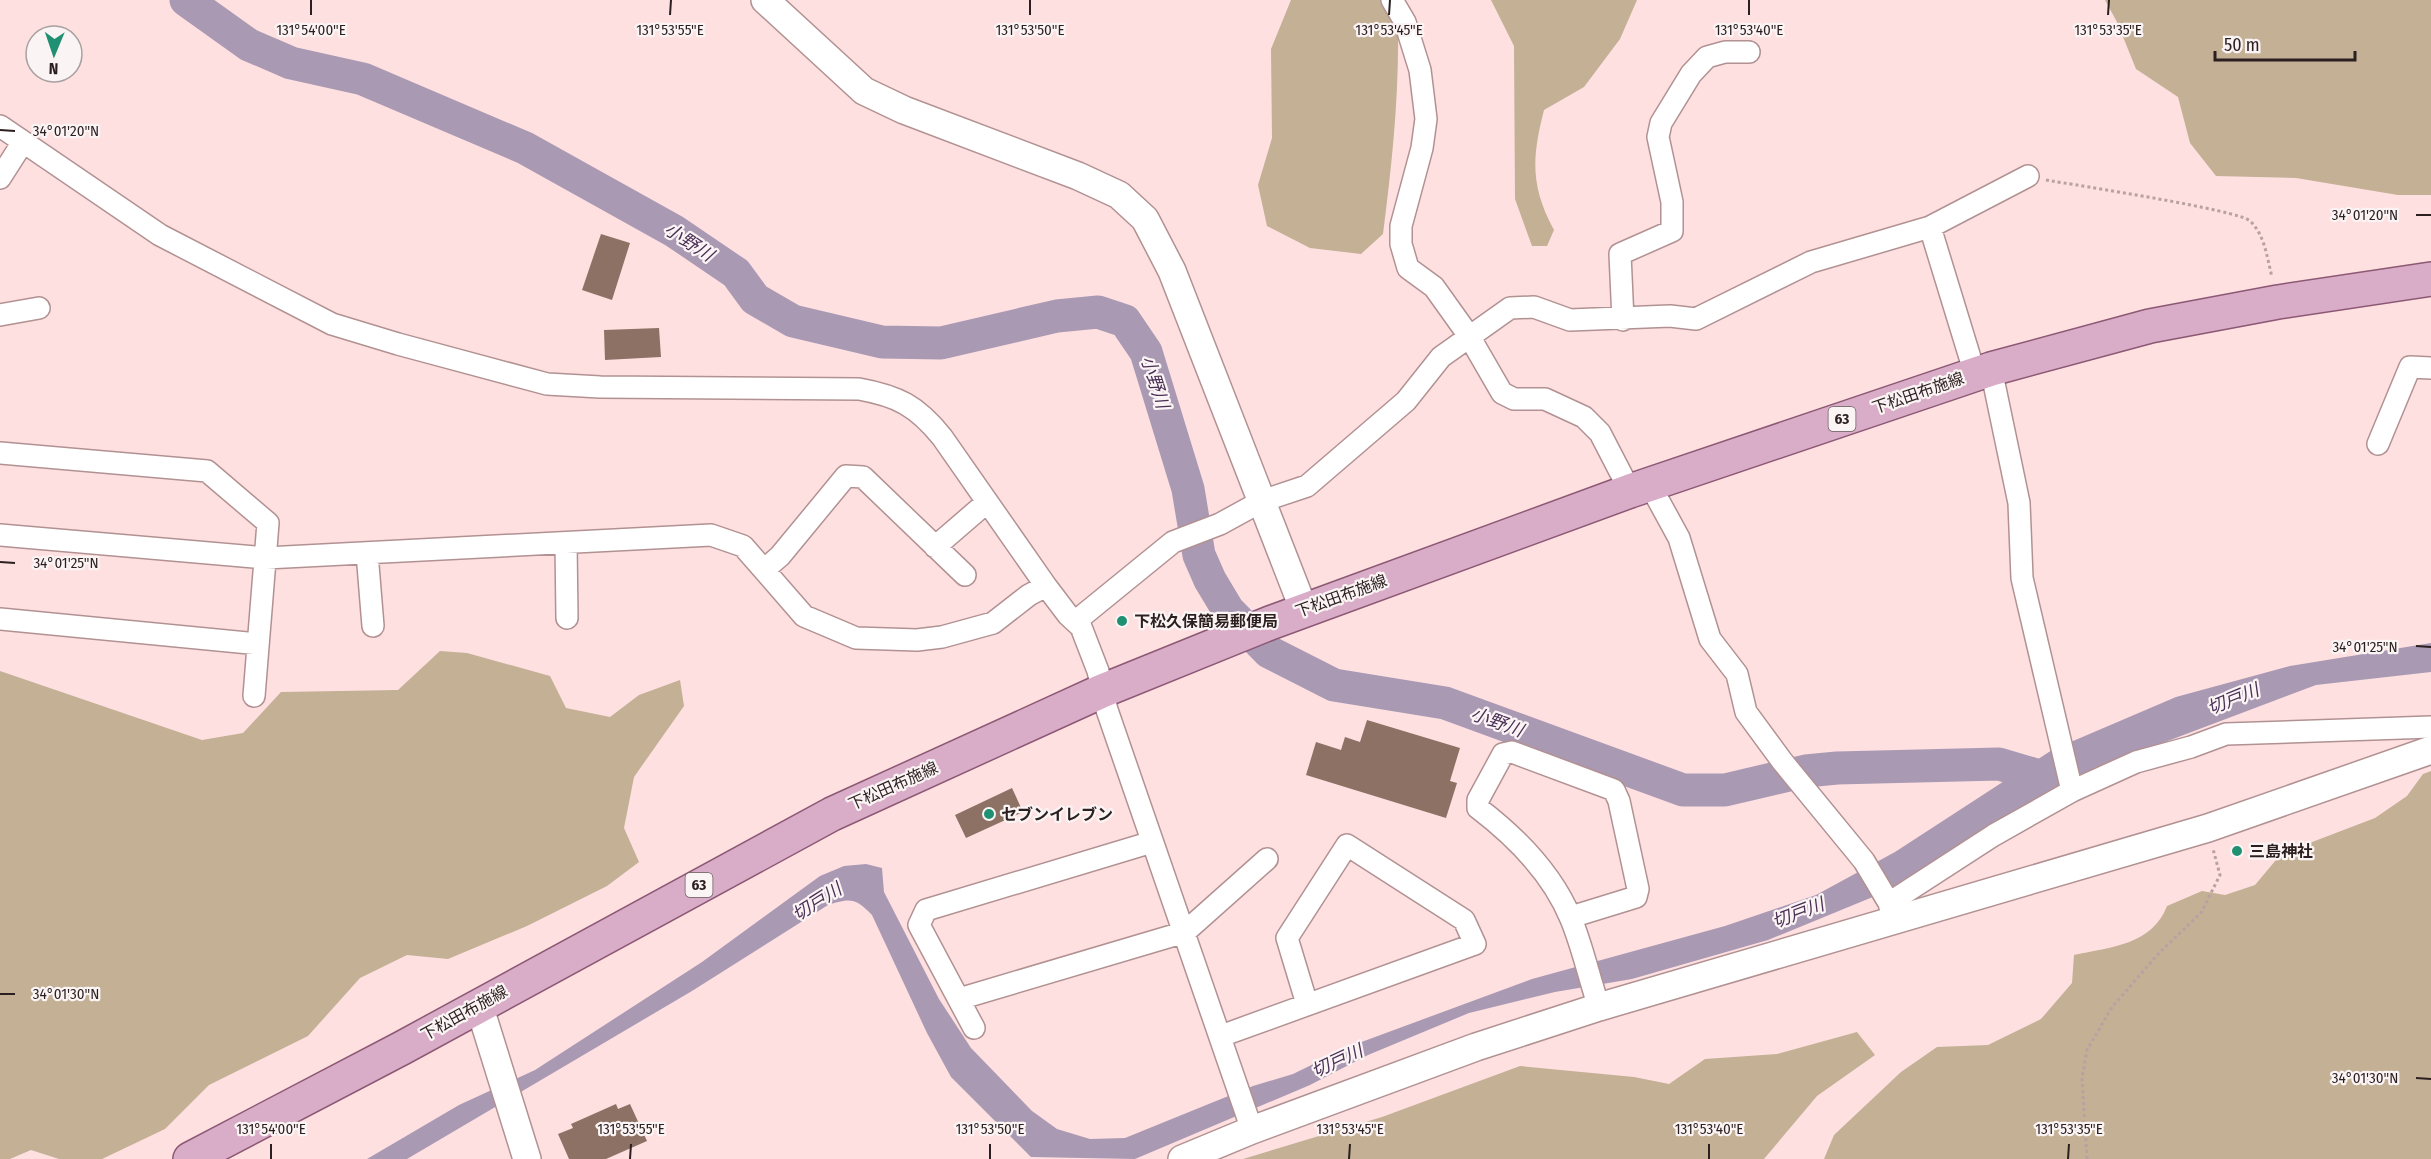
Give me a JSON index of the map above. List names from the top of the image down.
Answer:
{
  "streets": {
    "main road": ["下松田布施線", "63"]
  },
  "water": ["小野川", "切戸川"],
  "places": ["下松久保簡易郵便局", "セブンイレブン", "三島神社"],
  "scale_bar": "50 m",
  "north": "bottom",
  "coordinates": [
    "131°54'00\"E",
    "131°53'55\"E",
    "131°53'50\"E",
    "131°53'45\"E",
    "131°53'40\"E",
    "131°53'35\"E",
    "34°01'20\"N",
    "34°01'25\"N",
    "34°01'30\"N"
  ]
}
